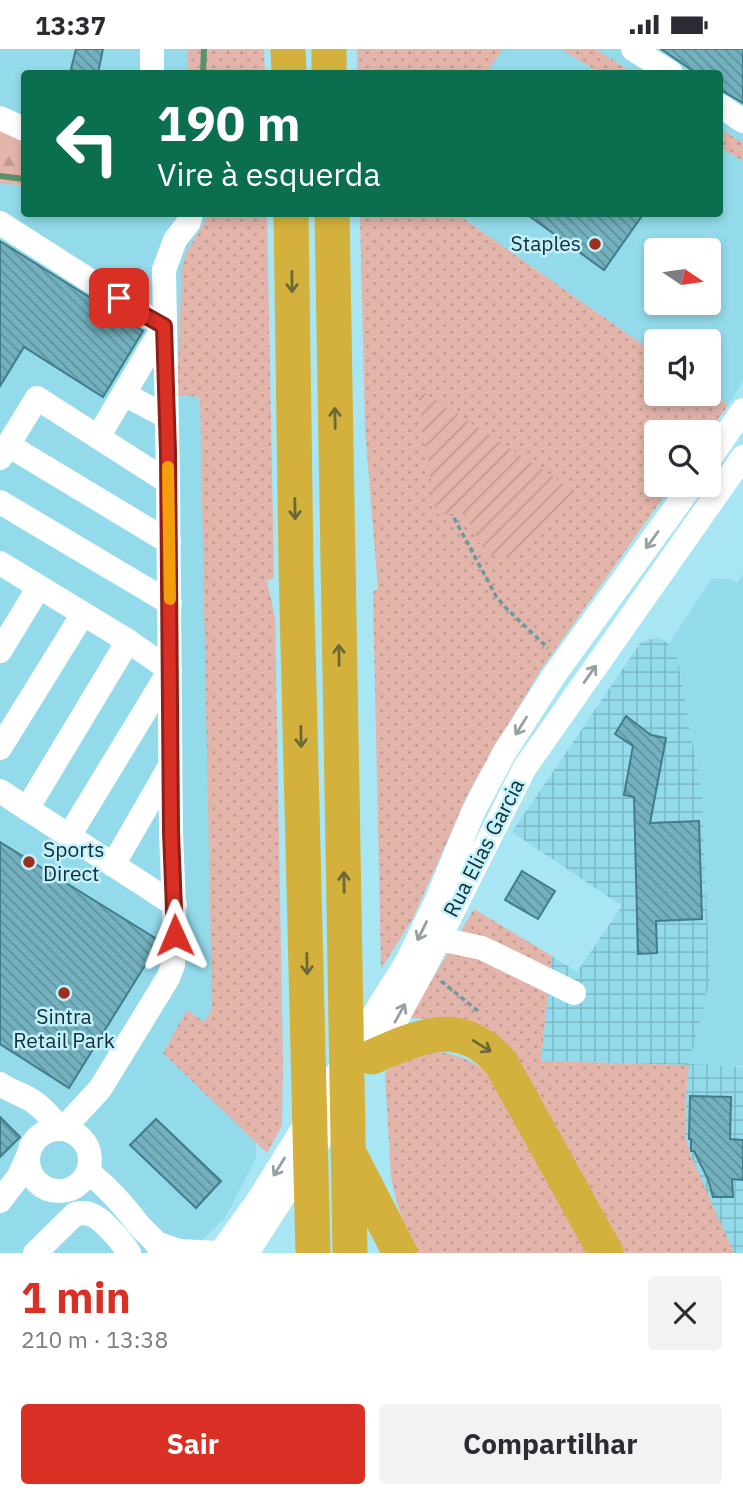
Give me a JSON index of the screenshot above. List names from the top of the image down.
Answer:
{
  "streets": {
    "street": ["Rua Elias Garcia"]
  },
  "places": ["Staples", "Sports Direct", "Sintra Retail Park"],
  "north": "right",
  "page": {
    "status": "13:37",
    "turn": ["190 m", "Vire à esquerda"],
    "heading": ["1 min", "210 m · 13:38"],
    "buttons": ["Sair", "Compartilhar"]
  }
}
